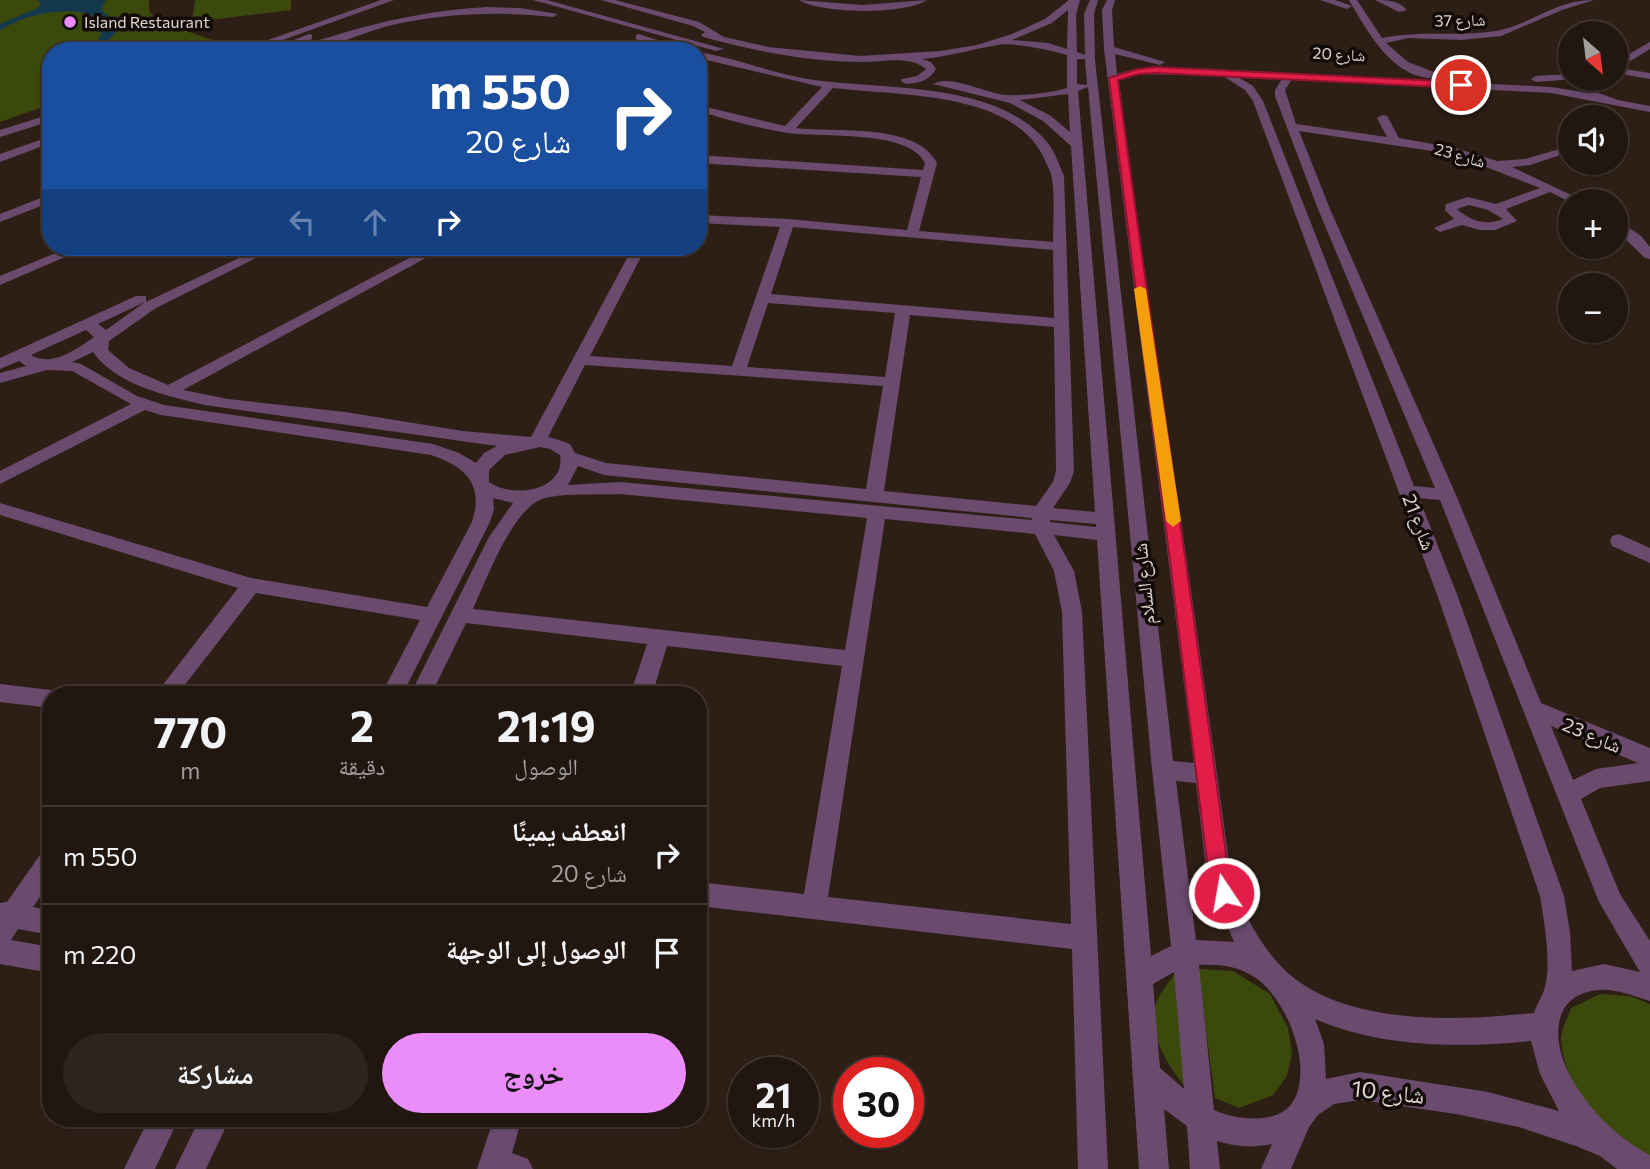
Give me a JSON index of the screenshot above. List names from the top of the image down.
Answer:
{
  "streets": {
    "street": [
      "شارع 37",
      "شارع 20",
      "شارع 23",
      "شارع 21",
      "شارع السلام",
      "شارع 10"
    ]
  },
  "crossings": [
    ["شارع 20", "شارع 21"],
    ["شارع 23", "شارع 21"],
    ["شارع السلام", "شارع 10"]
  ],
  "places": ["Island Restaurant"],
  "north": "bottom right",
  "page": {
    "map_buttons": ["+", "−"],
    "turn": ["550 m", "شارع 20"],
    "eta": [
      "21:19",
      "الوصول",
      "2",
      "دقيقة",
      "770",
      "m"
    ],
    "list": [
      {
        "name": "انعطف يمينًا",
        "note": "شارع 20",
        "value": "550 m"
      },
      {
        "name": "الوصول إلى الوجهة",
        "value": "220 m"
      }
    ],
    "buttons": ["خروج", "مشاركة"],
    "speed": "21 km/h",
    "limit": "30"
  }
}
